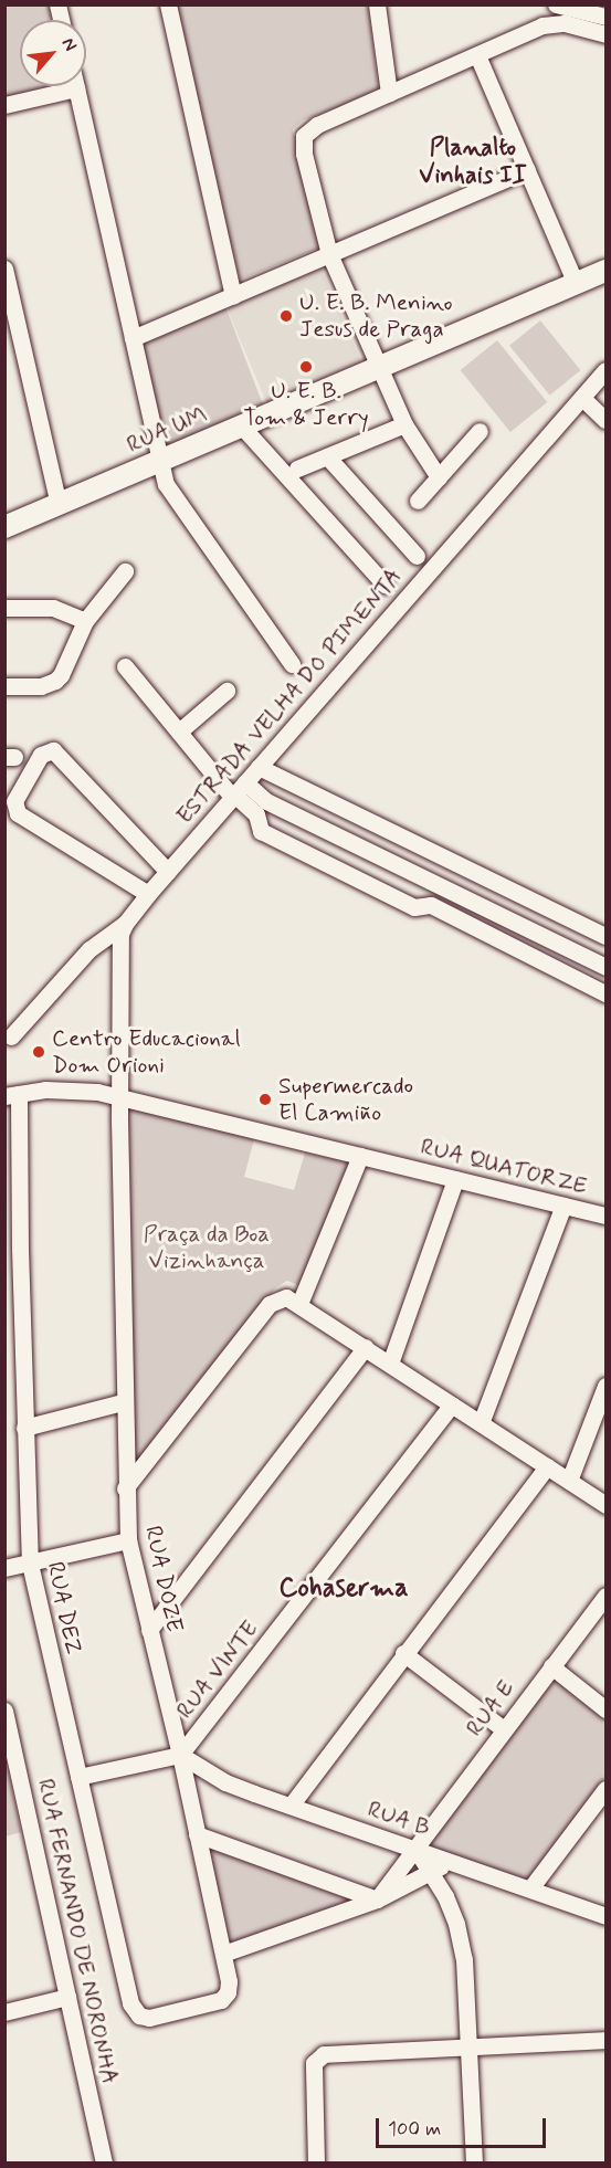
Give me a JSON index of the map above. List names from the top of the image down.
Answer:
{
  "streets": {
    "main road": ["RUA UM"],
    "street": [
      "ESTRADA VELHA DO PIMENTA",
      "RUA QUATORZE",
      "RUA DOZE",
      "RUA DEZ",
      "RUA VINTE",
      "RUA E",
      "RUA B",
      "RUA FERNANDO DE NORONHA"
    ]
  },
  "crossings": [
    ["ESTRADA VELHA DO PIMENTA", "RUA QUATORZE"],
    ["ESTRADA VELHA DO PIMENTA", "RUA DOZE"],
    ["RUA QUATORZE", "RUA DOZE"],
    ["RUA DOZE", "RUA DEZ"],
    ["RUA DOZE", "RUA VINTE"],
    ["RUA DOZE", "RUA B"],
    ["RUA DEZ", "RUA VINTE"],
    ["RUA VINTE", "RUA B"],
    ["RUA E", "RUA B"]
  ],
  "districts": ["Planalto Vinhais II", "Cohaserma"],
  "parks": ["Praça da Boa Vizinhança"],
  "places": [
    "U. E. B. Menino Jesus de Praga",
    "U. E. B. Tom & Jerry",
    "Centro Educacional Dom Orioni",
    "Supermercado El Camiño"
  ],
  "scale_bar": "100 m",
  "north": "top right"
}
